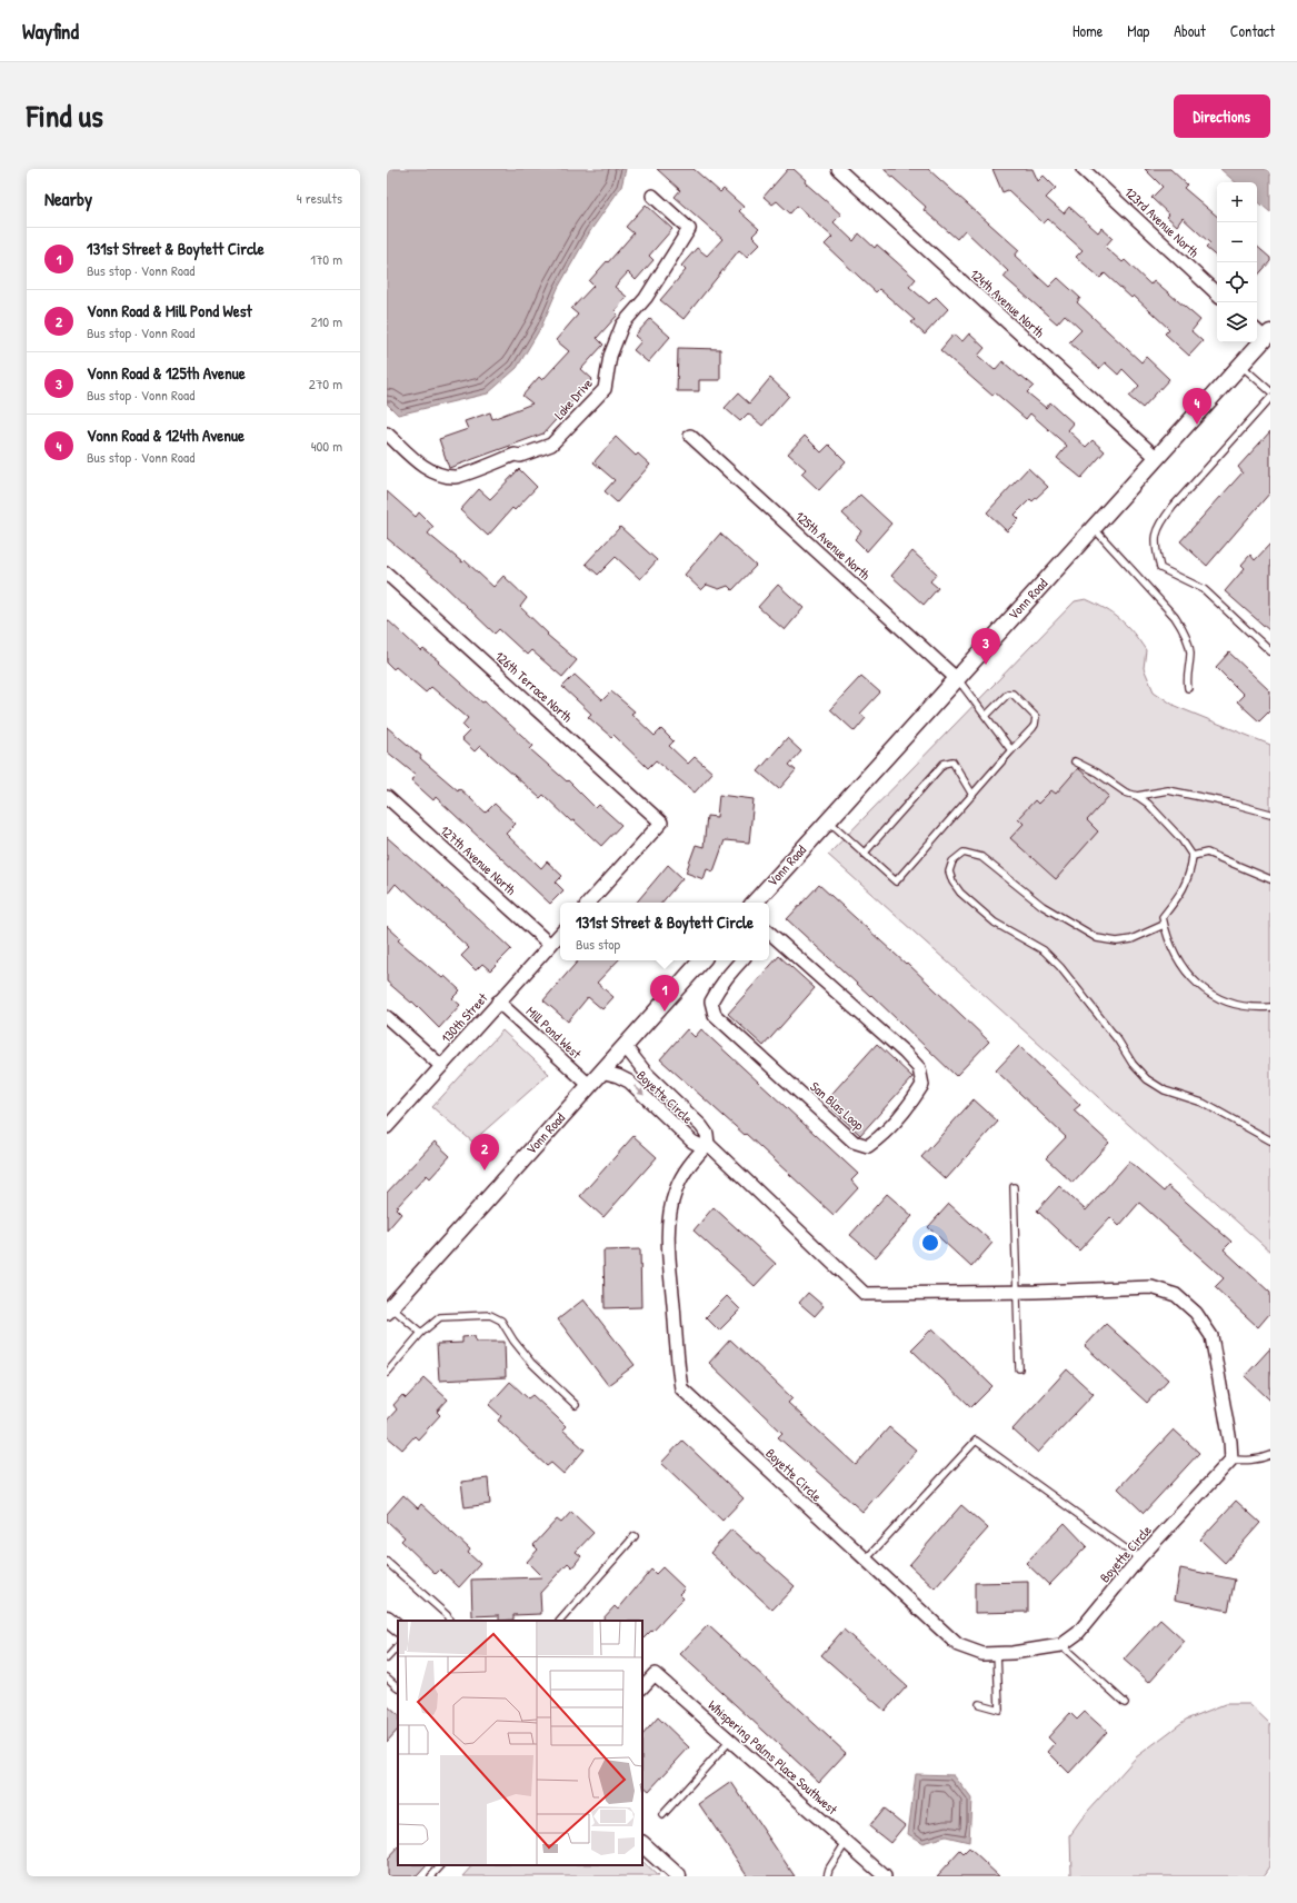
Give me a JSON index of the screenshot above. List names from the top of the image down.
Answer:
{
  "streets": {
    "street": [
      "123rd Avenue North",
      "124th Avenue North",
      "Lake Drive",
      "125th Avenue North",
      "Vonn Road",
      "126th Terrace North",
      "127th Avenue North",
      "130th Street",
      "Mill Pond West",
      "Boyette Circle",
      "San Blas Loop",
      "Whispering Palms Place Southwest"
    ]
  },
  "crossings": [
    ["124th Avenue North", "Vonn Road"],
    ["125th Avenue North", "Vonn Road"],
    ["Vonn Road", "Mill Pond West"],
    ["Vonn Road", "Boyette Circle"],
    ["127th Avenue North", "130th Street"],
    ["130th Street", "Mill Pond West"]
  ],
  "page": {
    "header": "Wayfind",
    "nav": [
      "Home",
      "Map",
      "About",
      "Contact"
    ],
    "title": "Find us",
    "buttons": "Directions",
    "heading": ["Nearby", "4 results"],
    "map_buttons": ["+", "−"],
    "list": [
      {
        "mark": "1",
        "name": "131st Street & Boytett Circle",
        "note": "Bus stop · Vonn Road",
        "value": "170 m"
      },
      {
        "mark": "2",
        "name": "Vonn Road & Mill Pond West",
        "note": "Bus stop · Vonn Road",
        "value": "210 m"
      },
      {
        "mark": "3",
        "name": "Vonn Road & 125th Avenue",
        "note": "Bus stop · Vonn Road",
        "value": "270 m"
      },
      {
        "mark": "4",
        "name": "Vonn Road & 124th Avenue",
        "note": "Bus stop · Vonn Road",
        "value": "400 m"
      }
    ],
    "pins": [
      "4",
      "3",
      "1",
      "2"
    ],
    "popup": ["131st Street & Boytett Circle", "Bus stop"]
  }
}
